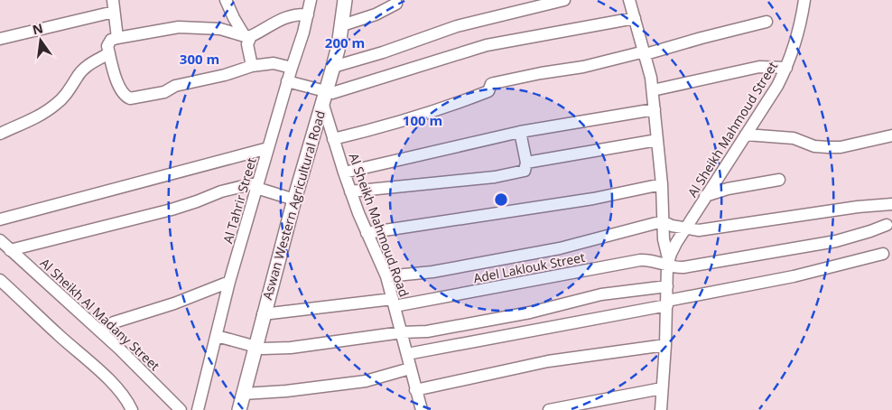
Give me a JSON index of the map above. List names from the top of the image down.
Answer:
{
  "streets": {
    "main road": ["Aswan Western Agricultural Road"],
    "street": [
      "Al Sheikh Mahmoud Street",
      "Al Tahrir Street",
      "Al Sheikh Mahmoud Road",
      "Adel Laklouk Street",
      "Al Sheikh Al Madany Street"
    ]
  },
  "crossings": [
    ["Al Sheikh Mahmoud Street", "Adel Laklouk Street"],
    ["Aswan Western Agricultural Road", "Al Sheikh Mahmoud Road"],
    ["Aswan Western Agricultural Road", "Adel Laklouk Street"],
    ["Al Sheikh Mahmoud Road", "Adel Laklouk Street"]
  ],
  "north": "top",
  "rings": ["200 m", "300 m", "100 m"]
}
